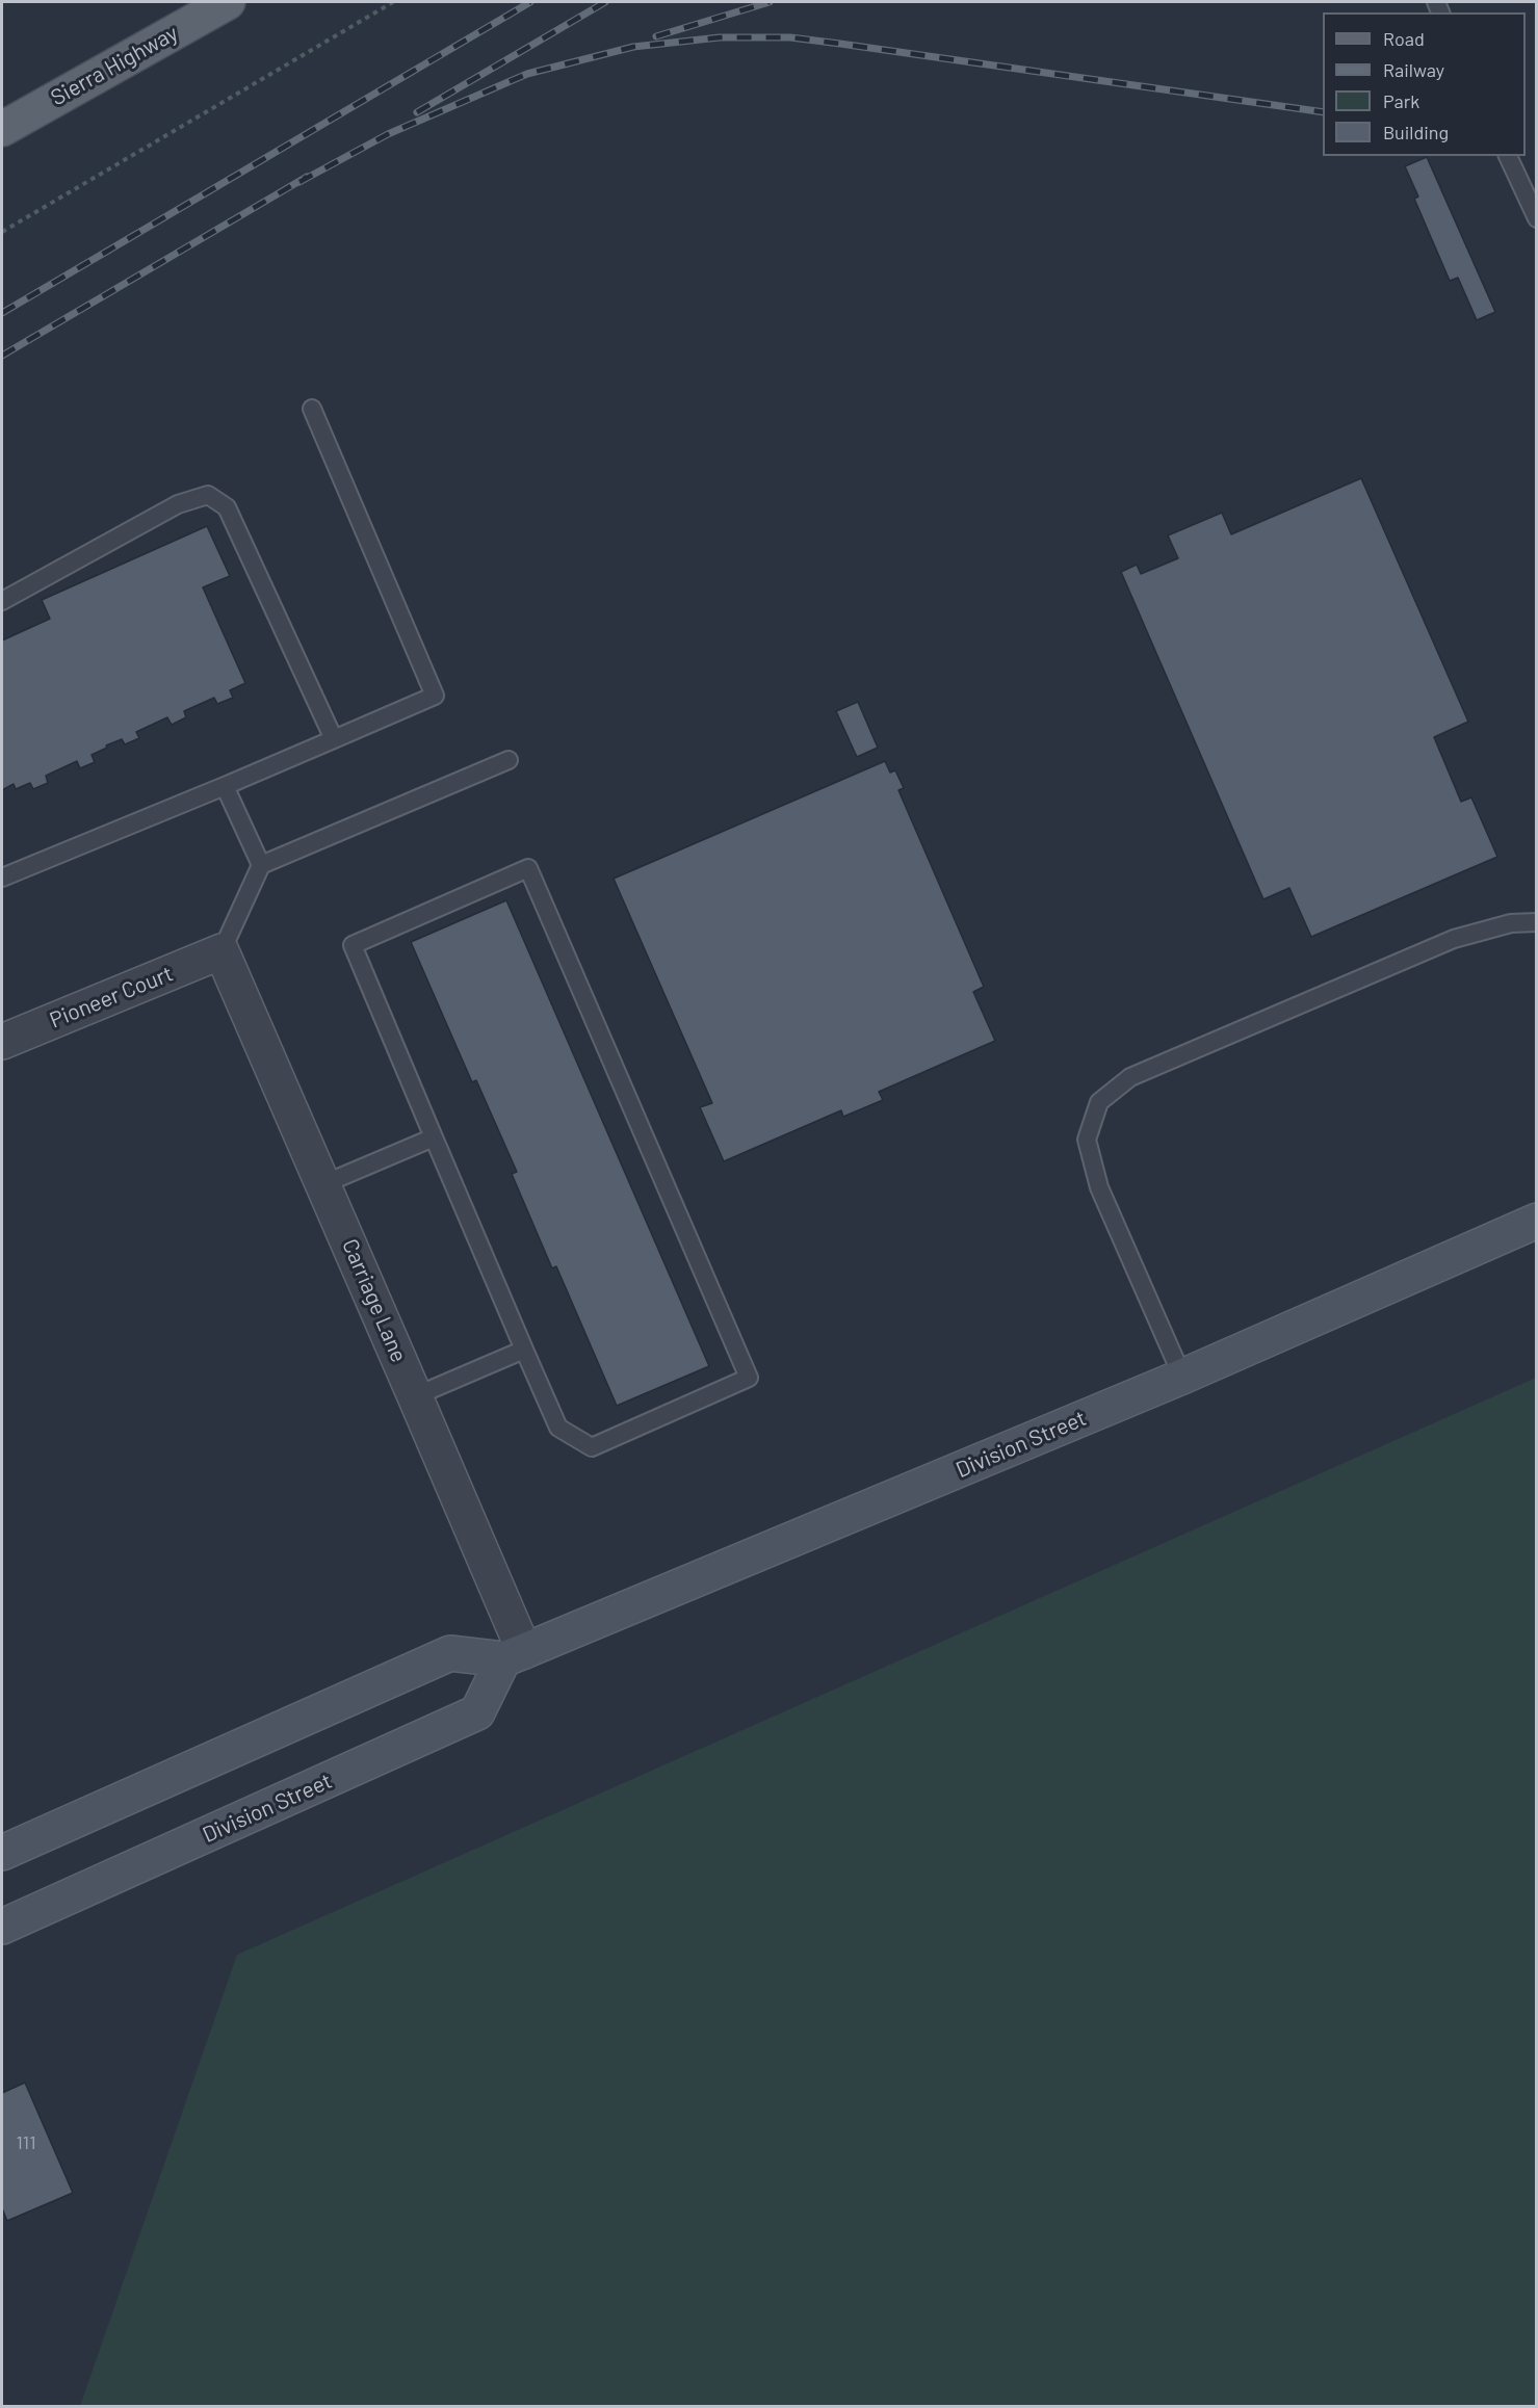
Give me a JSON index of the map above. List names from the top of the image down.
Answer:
{
  "streets": {
    "main road": ["Sierra Highway", "Division Street"],
    "street": ["Pioneer Court", "Carriage Lane"]
  },
  "crossings": [
    ["Pioneer Court", "Carriage Lane"],
    ["Carriage Lane", "Division Street"]
  ],
  "house_numbers": ["111"],
  "legend": [
    "Road",
    "Railway",
    "Park",
    "Building"
  ]
}
